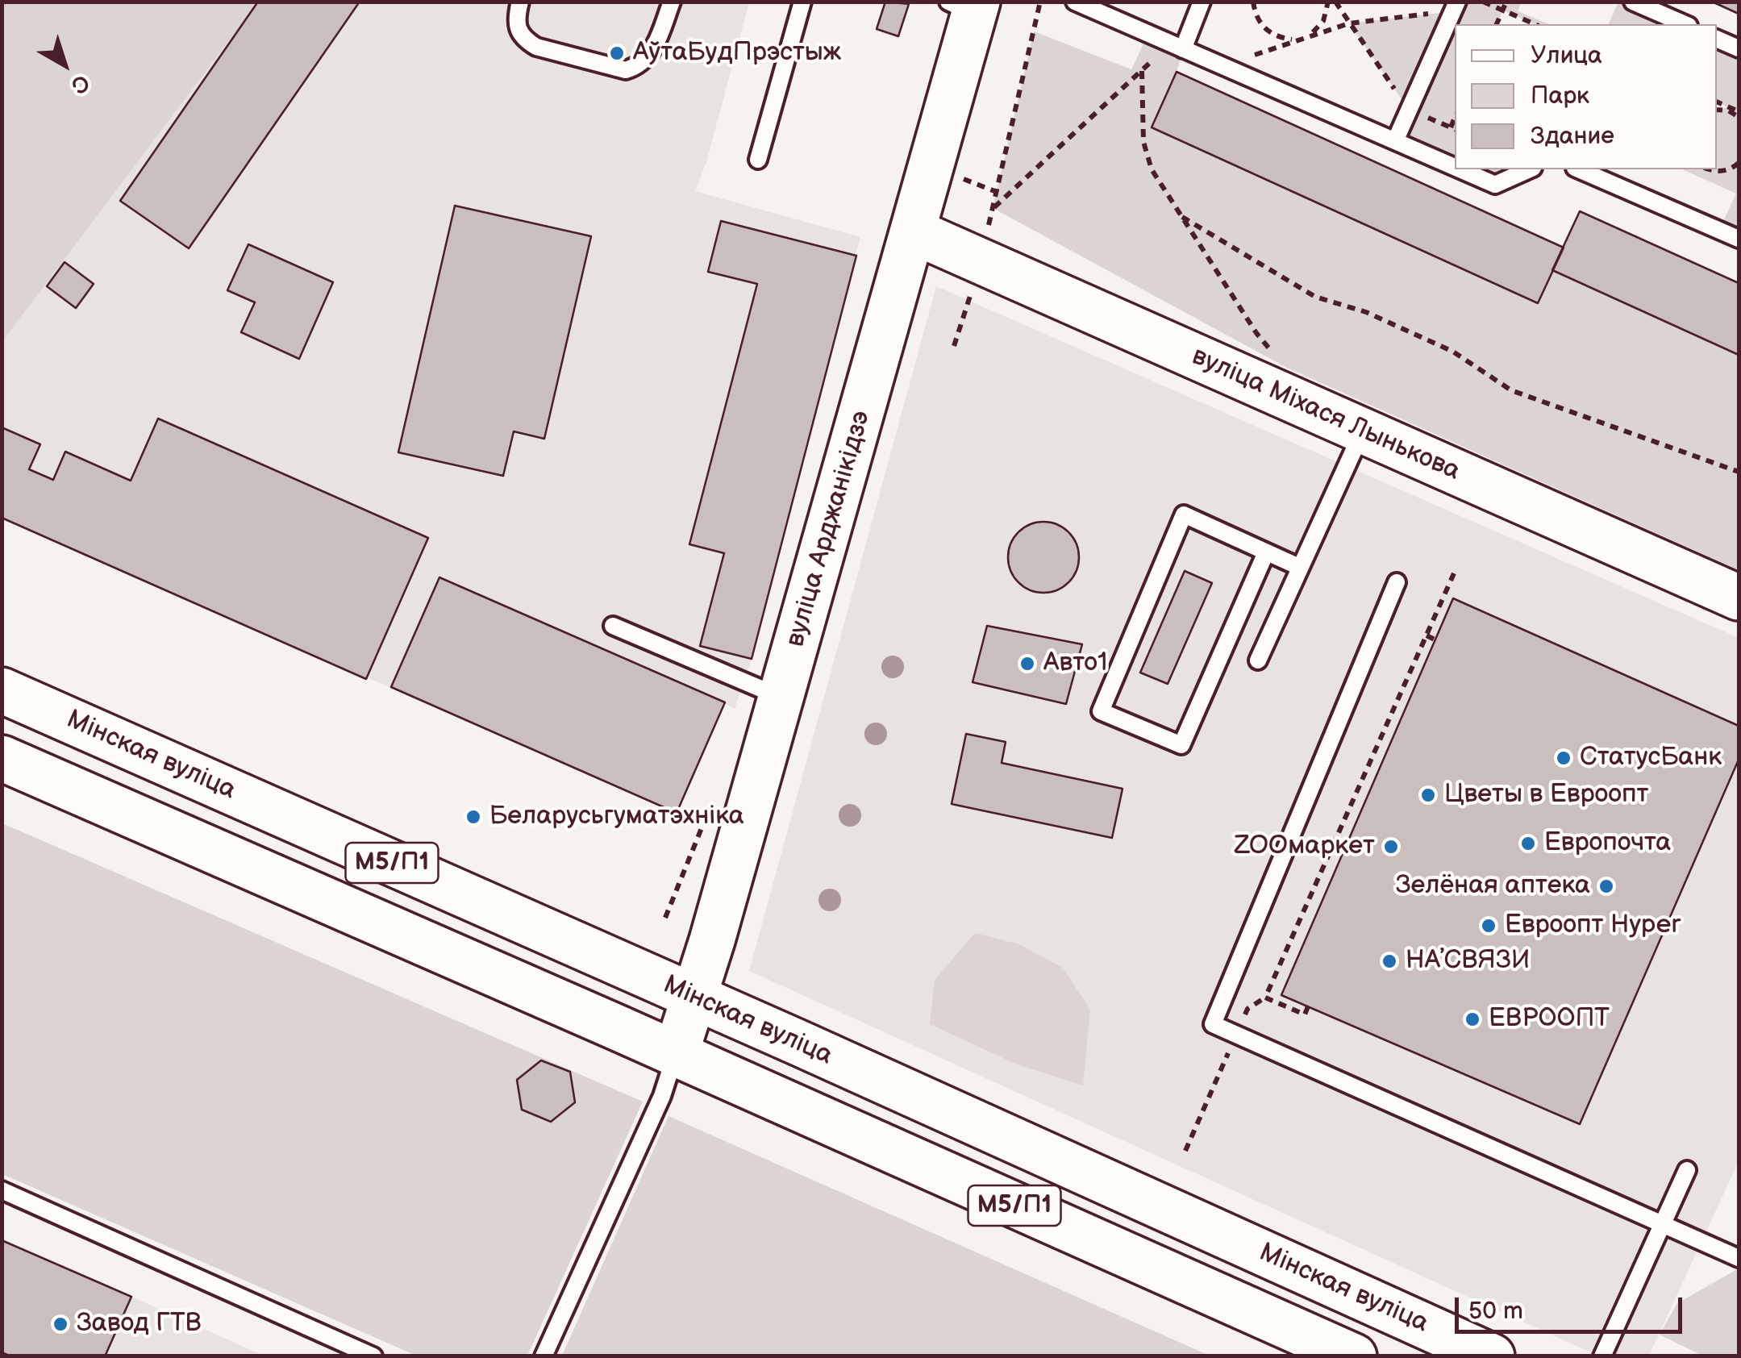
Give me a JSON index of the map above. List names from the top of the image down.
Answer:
{
  "streets": {
    "main road": [
      "вуліца Міхася Лынькова",
      "вуліца Арджанікідзэ",
      "Мінская вуліца",
      "М5/П1"
    ]
  },
  "crossings": [
    ["вуліца Міхася Лынькова", "вуліца Арджанікідзэ"],
    ["вуліца Арджанікідзэ", "Мінская вуліца"],
    ["вуліца Арджанікідзэ", "М5/П1"]
  ],
  "places": [
    "АўтаБудПрэстыж",
    "Авто1",
    "СтатусБанк",
    "Цветы в Евроопт",
    "Беларусьгуматэхніка",
    "Европочта",
    "ZOOмаркет",
    "Зелёная аптека",
    "Евроопт Hyper",
    "НАʼСВЯЗИ",
    "ЕВРООПТ",
    "Завод ГТВ"
  ],
  "legend": ["Улица", "Парк", "Здание"],
  "scale_bar": "50 m",
  "north": "bottom right"
}
